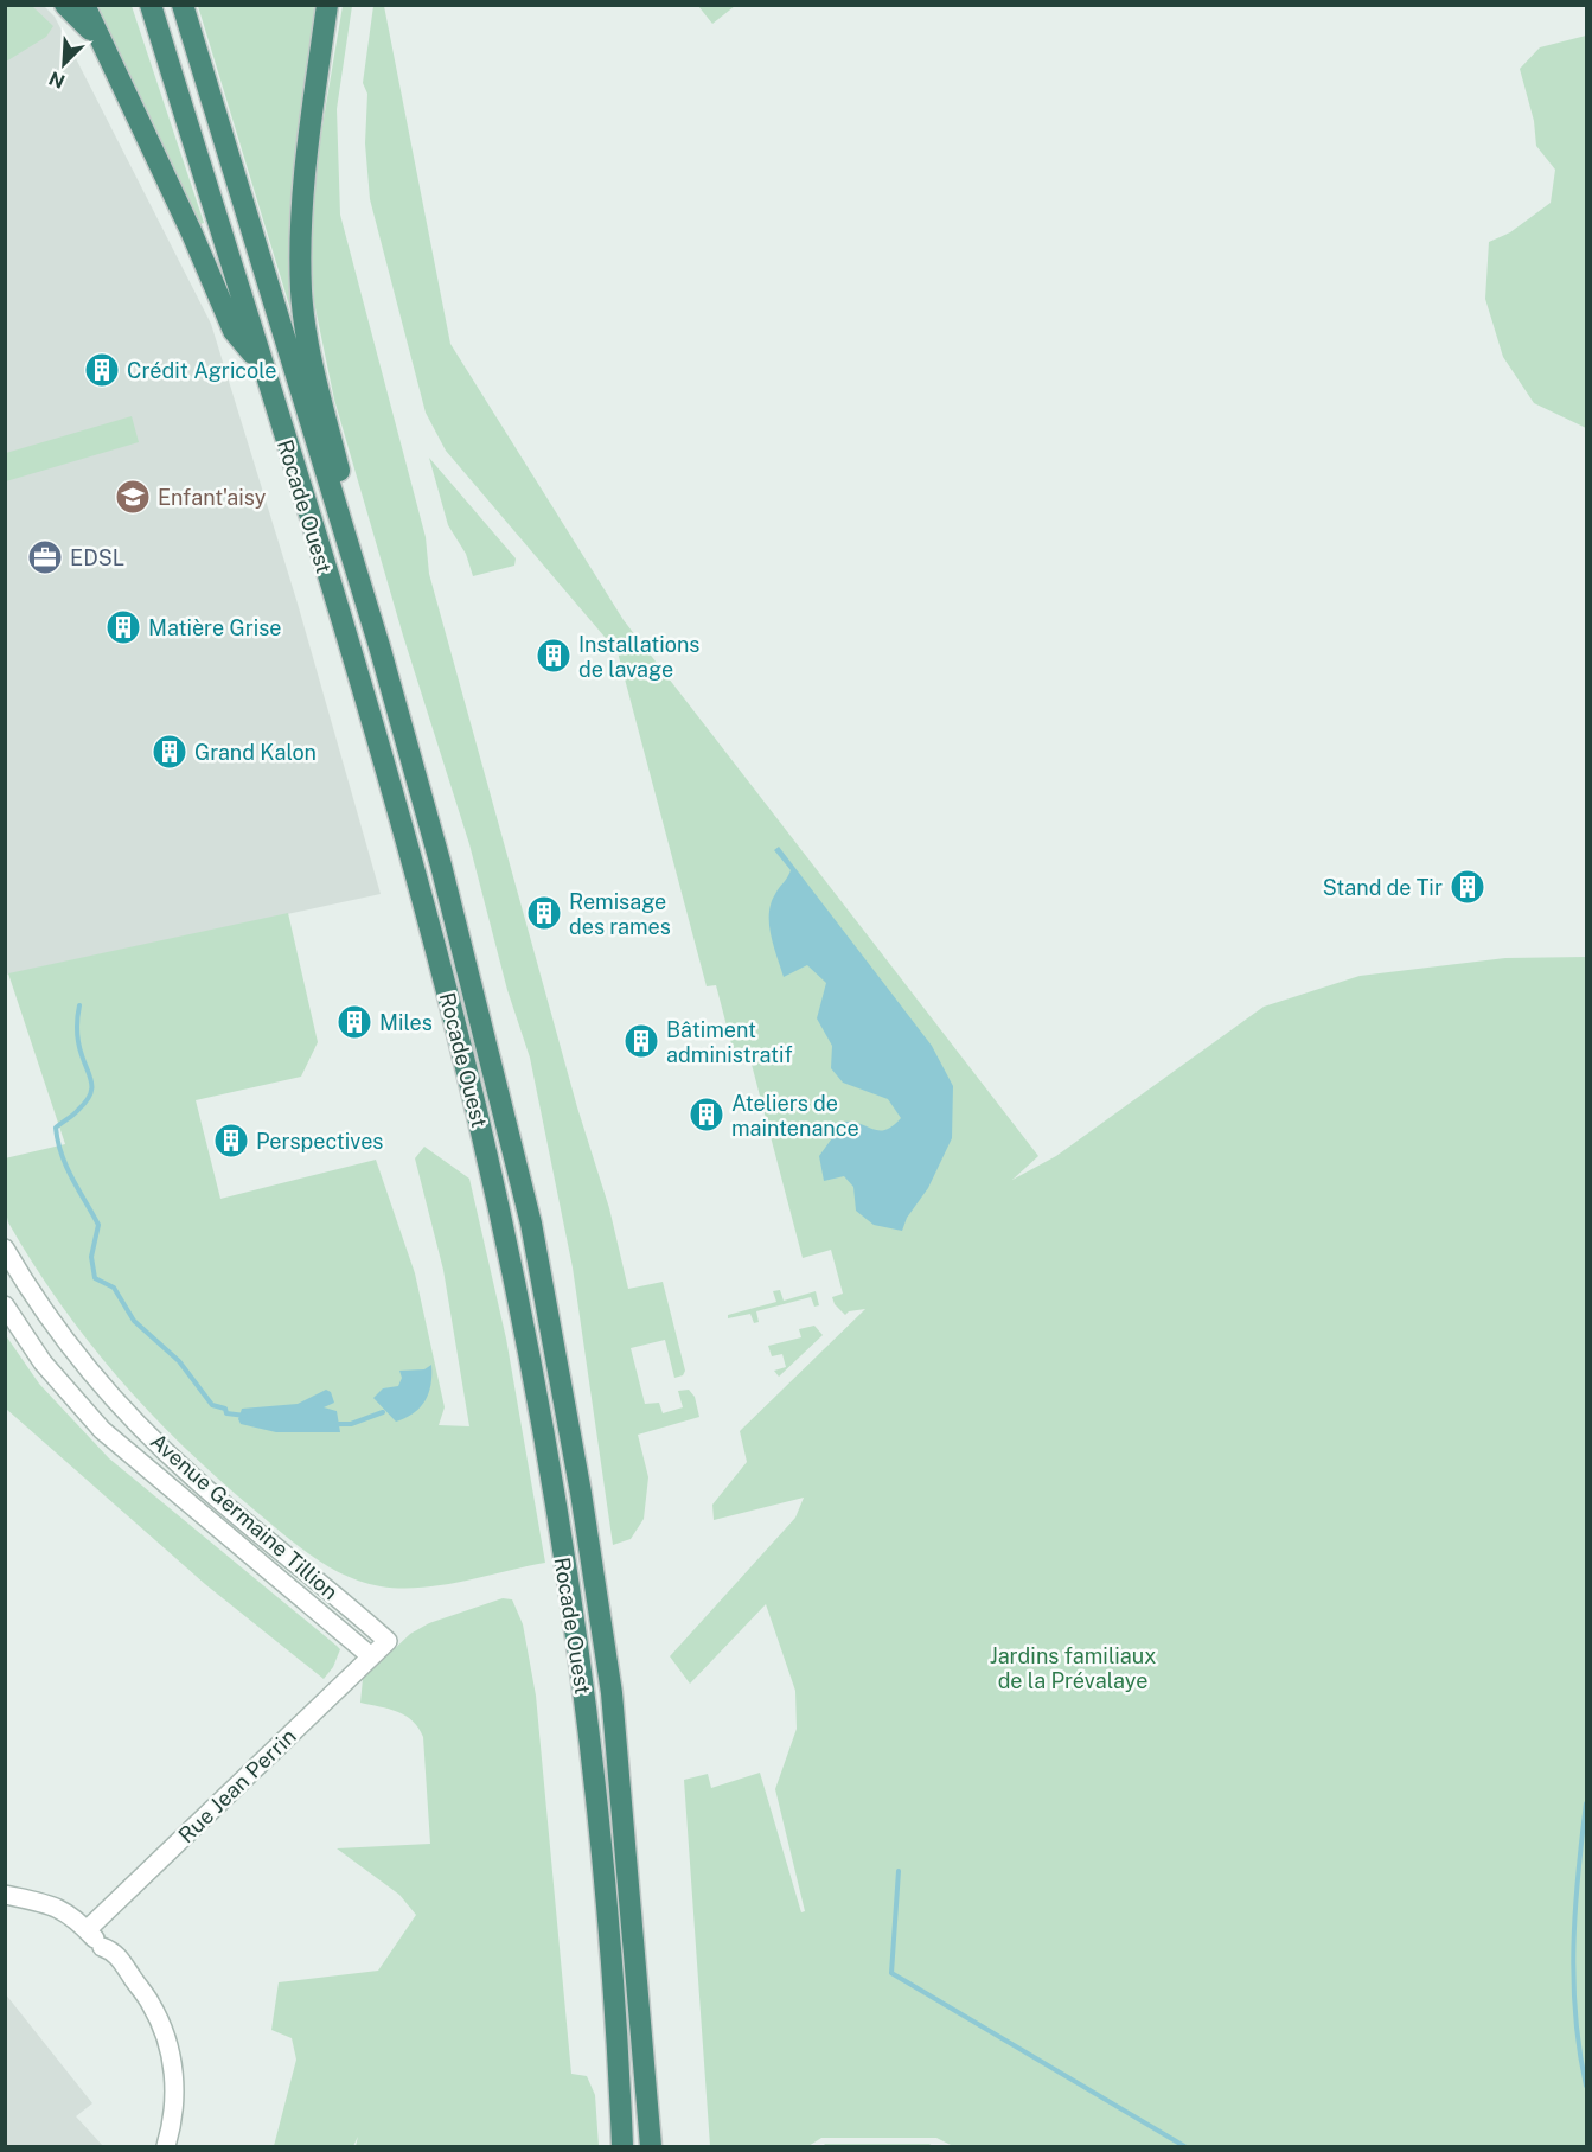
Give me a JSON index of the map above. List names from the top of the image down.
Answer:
{
  "streets": {
    "highway": ["Rocade Ouest"],
    "street": ["Avenue Germaine Tillion", "Rue Jean Perrin"]
  },
  "crossings": [
    ["Avenue Germaine Tillion", "Rue Jean Perrin"]
  ],
  "parks": ["Jardins familiaux de la Prévalaye"],
  "places": {
    "building": [
      "Crédit Agricole",
      "Matière Grise",
      "Installations de lavage",
      "Grand Kalon",
      "Stand de Tir",
      "Remisage des rames",
      "Miles",
      "Bâtiment administratif",
      "Ateliers de maintenance",
      "Perspectives"
    ],
    "school or university": ["Enfant'aisy"],
    "office": ["EDSL"]
  },
  "north": "bottom left"
}
